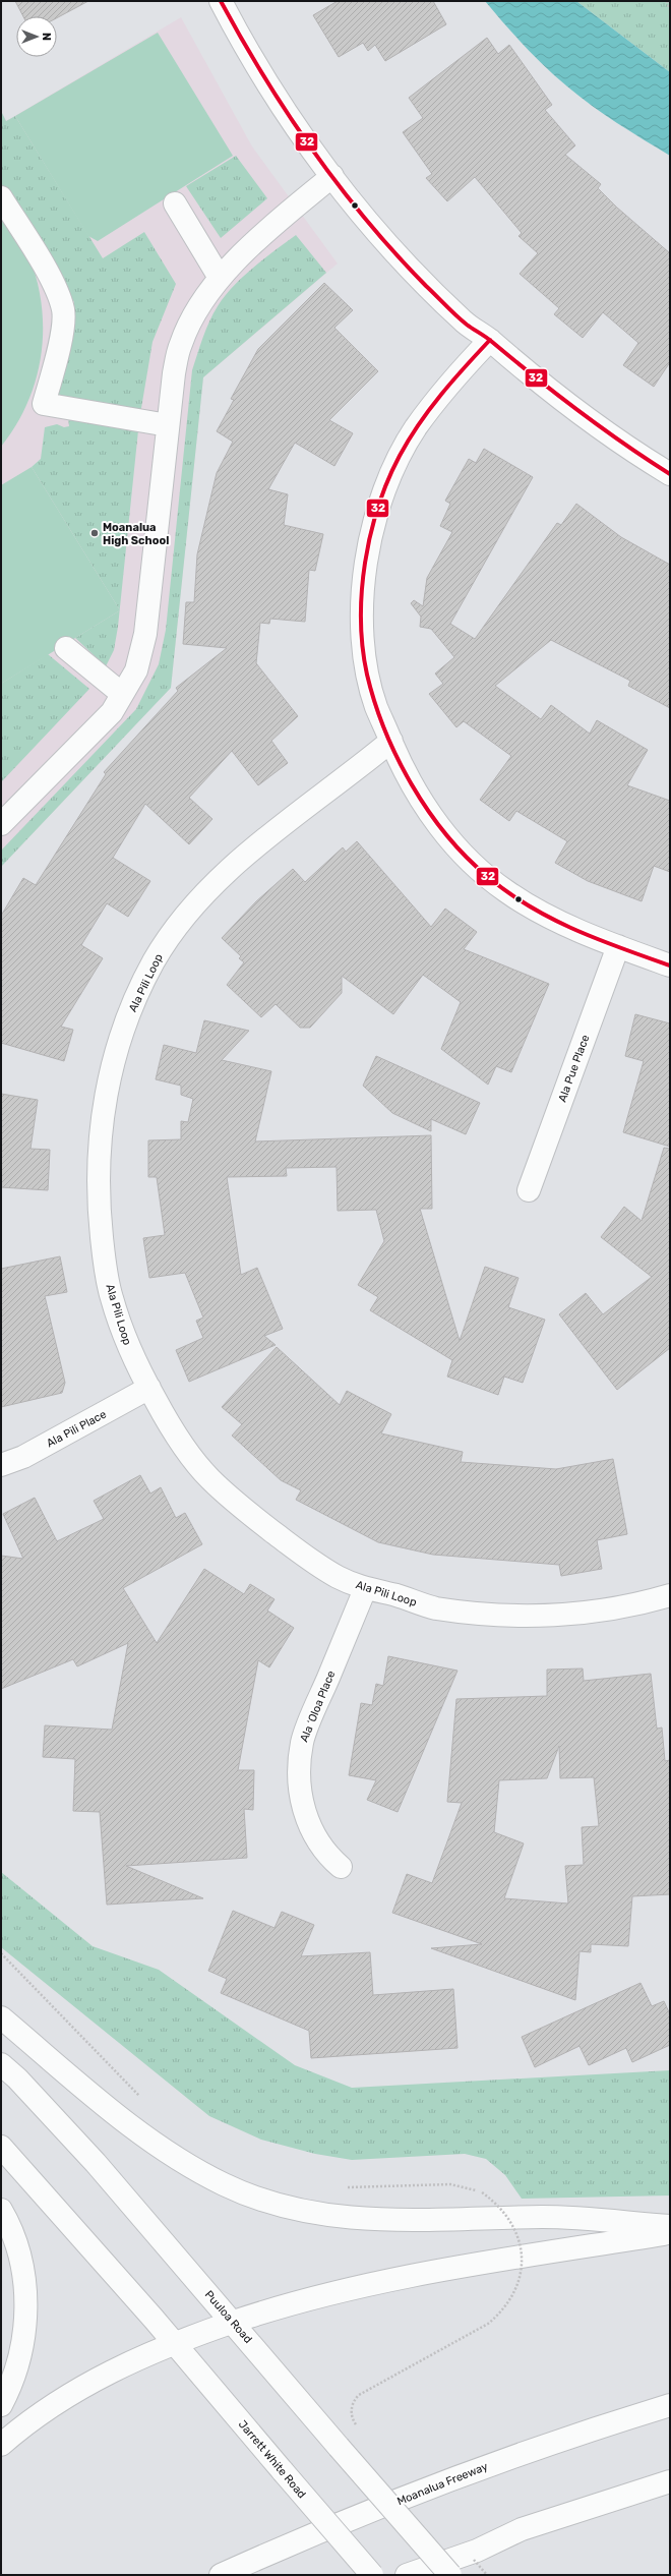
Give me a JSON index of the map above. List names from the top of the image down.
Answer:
{
  "streets": {
    "main road": [
      "Ala Pili Loop",
      "Ala Pue Place",
      "Ala Pili Place",
      "Ala ʻOloa Place",
      "Puuloa Road",
      "Jarrett White Road",
      "Moanalua Freeway"
    ]
  },
  "crossings": [
    ["Ala Pili Loop", "Ala Pili Place"],
    ["Ala Pili Loop", "Ala ʻOloa Place"]
  ],
  "places": ["Moanalua High School"],
  "lines": ["transit line 32"],
  "north": "right"
}
